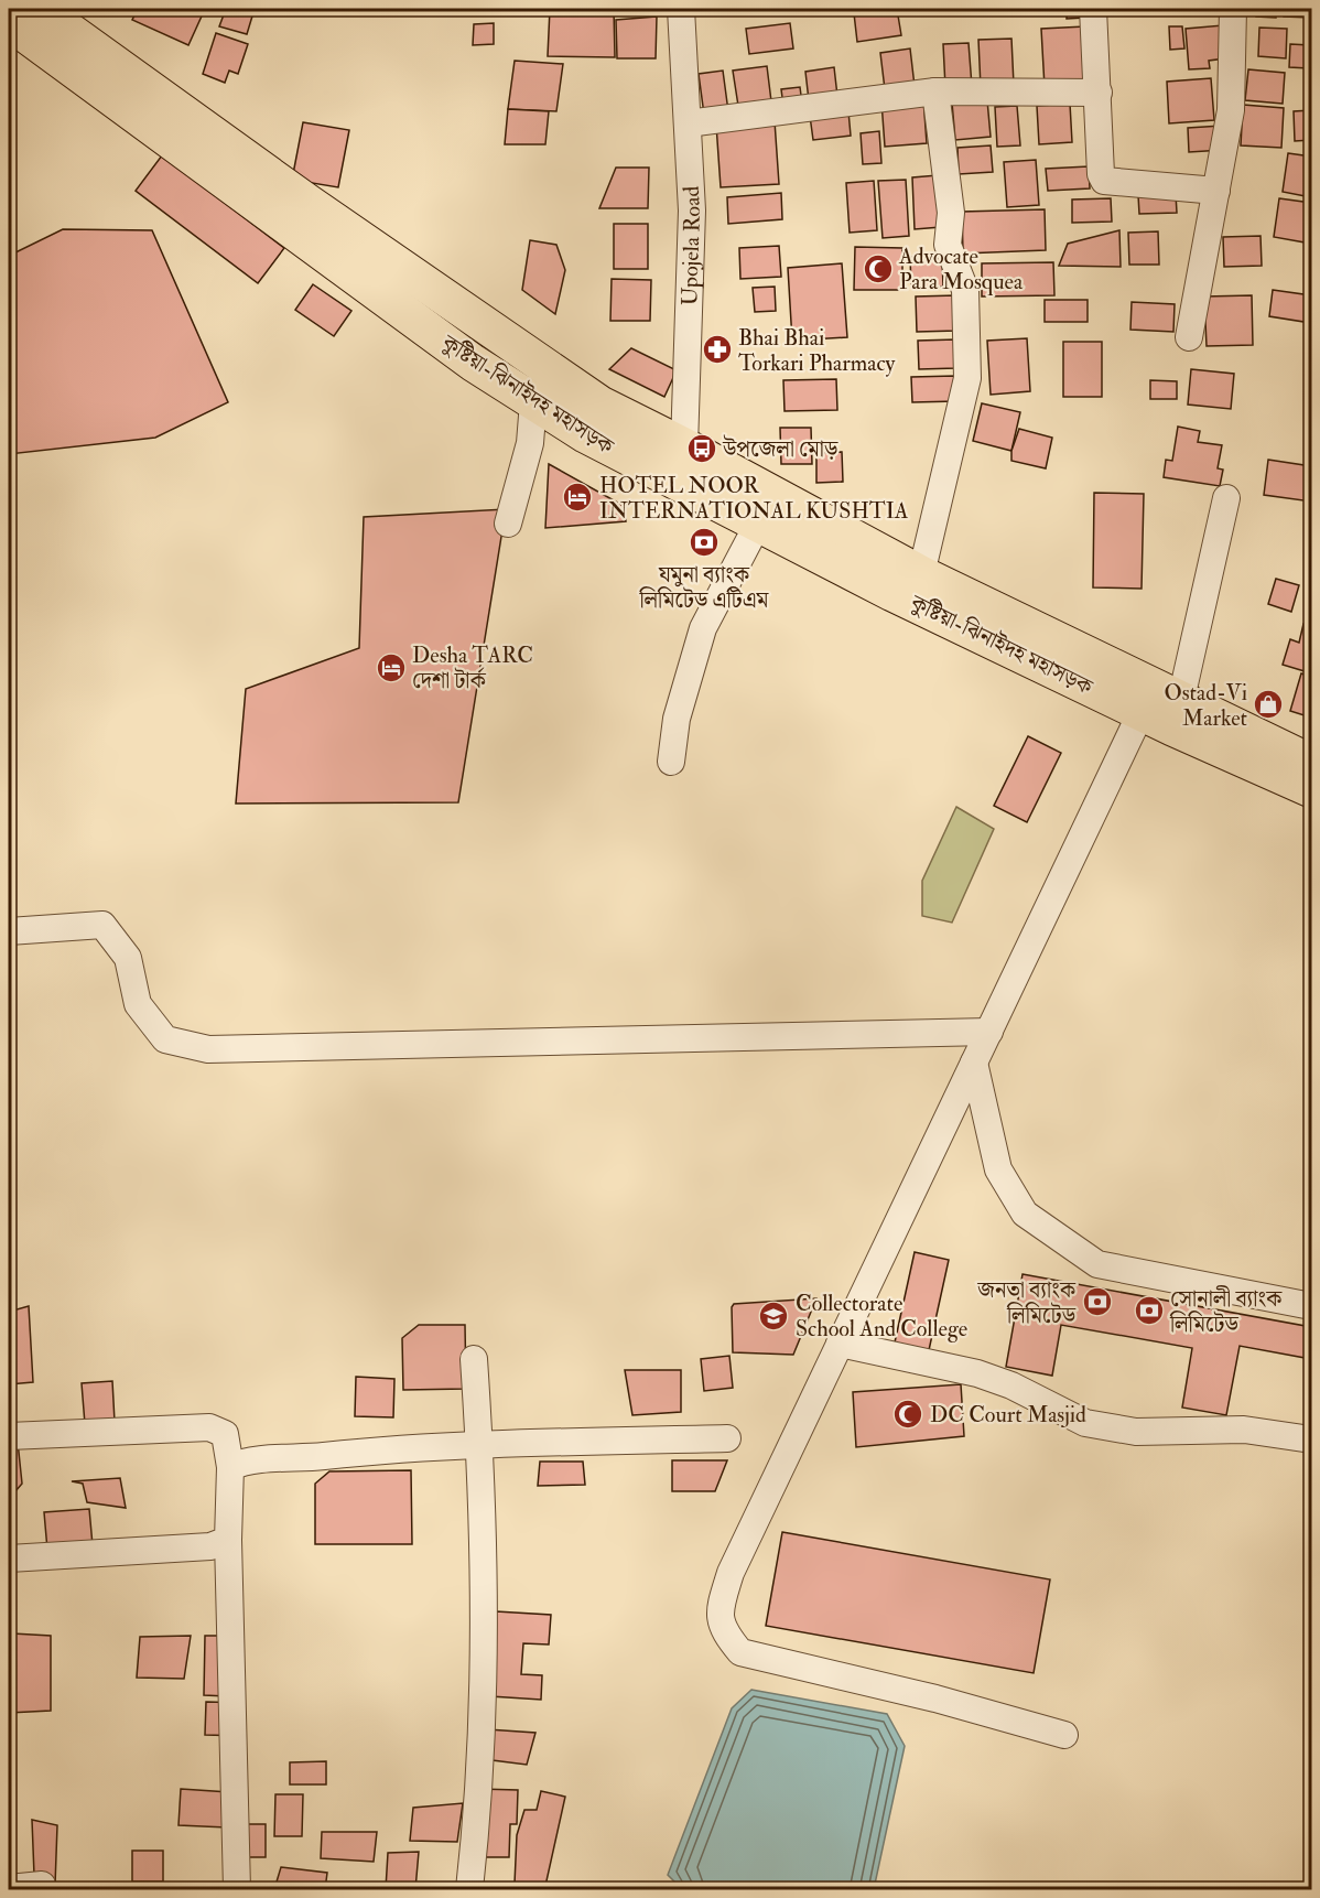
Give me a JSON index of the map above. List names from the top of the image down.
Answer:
{
  "streets": {
    "highway": ["কুষ্টিয়া-ঝিনাইদহ মহাসড়ক"],
    "street": ["Upojela Road"]
  },
  "crossings": [
    ["Upojela Road", "কুষ্টিয়া-ঝিনাইদহ মহাসড়ক"]
  ],
  "places": {
    "mosque": ["Advocate Para Mosquea", "DC Court Masjid"],
    "pharmacy": ["Bhai Bhai Torkari Pharmacy"],
    "bus stop": ["উপজেলা মোড়"],
    "hotel": ["HOTEL NOOR INTERNATIONAL KUSHTIA", "Desha TARC দেশা টার্ক"],
    "bank": ["যমুনা ব্যাংক লিমিটেড এটিএম", "জনতা ব্যাংক লিমিটেড", "সোনালী ব্যাংক লিমিটেড"],
    "shop": ["Ostad-Vi Market"],
    "school or university": ["Collectorate School And College"]
  }
}
